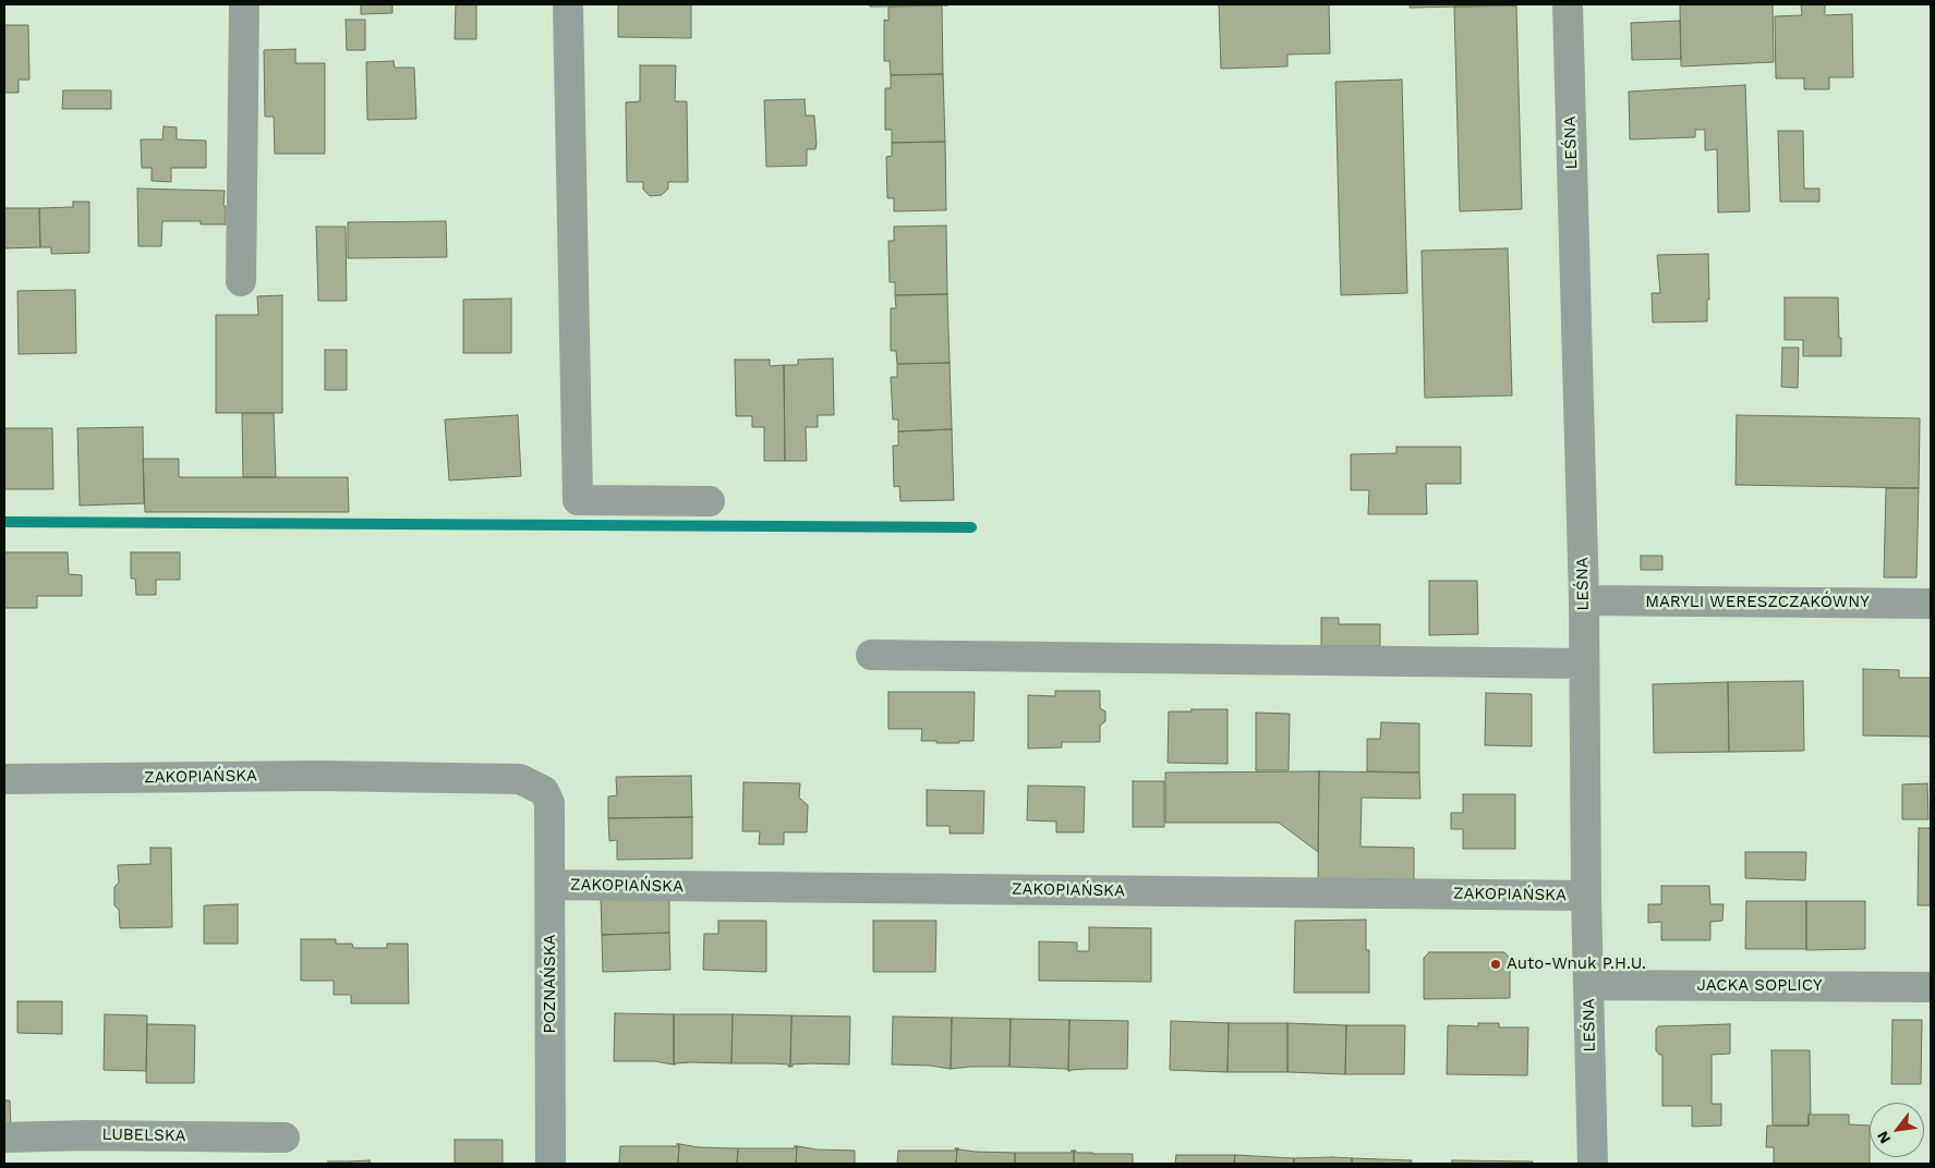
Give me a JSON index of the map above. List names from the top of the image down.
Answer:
{
  "streets": {
    "street": [
      "LEŚNA",
      "MARYLI WERESZCZAKÓWNY",
      "ZAKOPIAŃSKA",
      "POZNAŃSKA",
      "JACKA SOPLICY",
      "LUBELSKA"
    ]
  },
  "crossings": [
    ["LEŚNA", "MARYLI WERESZCZAKÓWNY"],
    ["LEŚNA", "ZAKOPIAŃSKA"],
    ["LEŚNA", "JACKA SOPLICY"],
    ["ZAKOPIAŃSKA", "POZNAŃSKA"]
  ],
  "places": ["Auto-Wnuk P.H.U."],
  "north": "bottom left"
}
